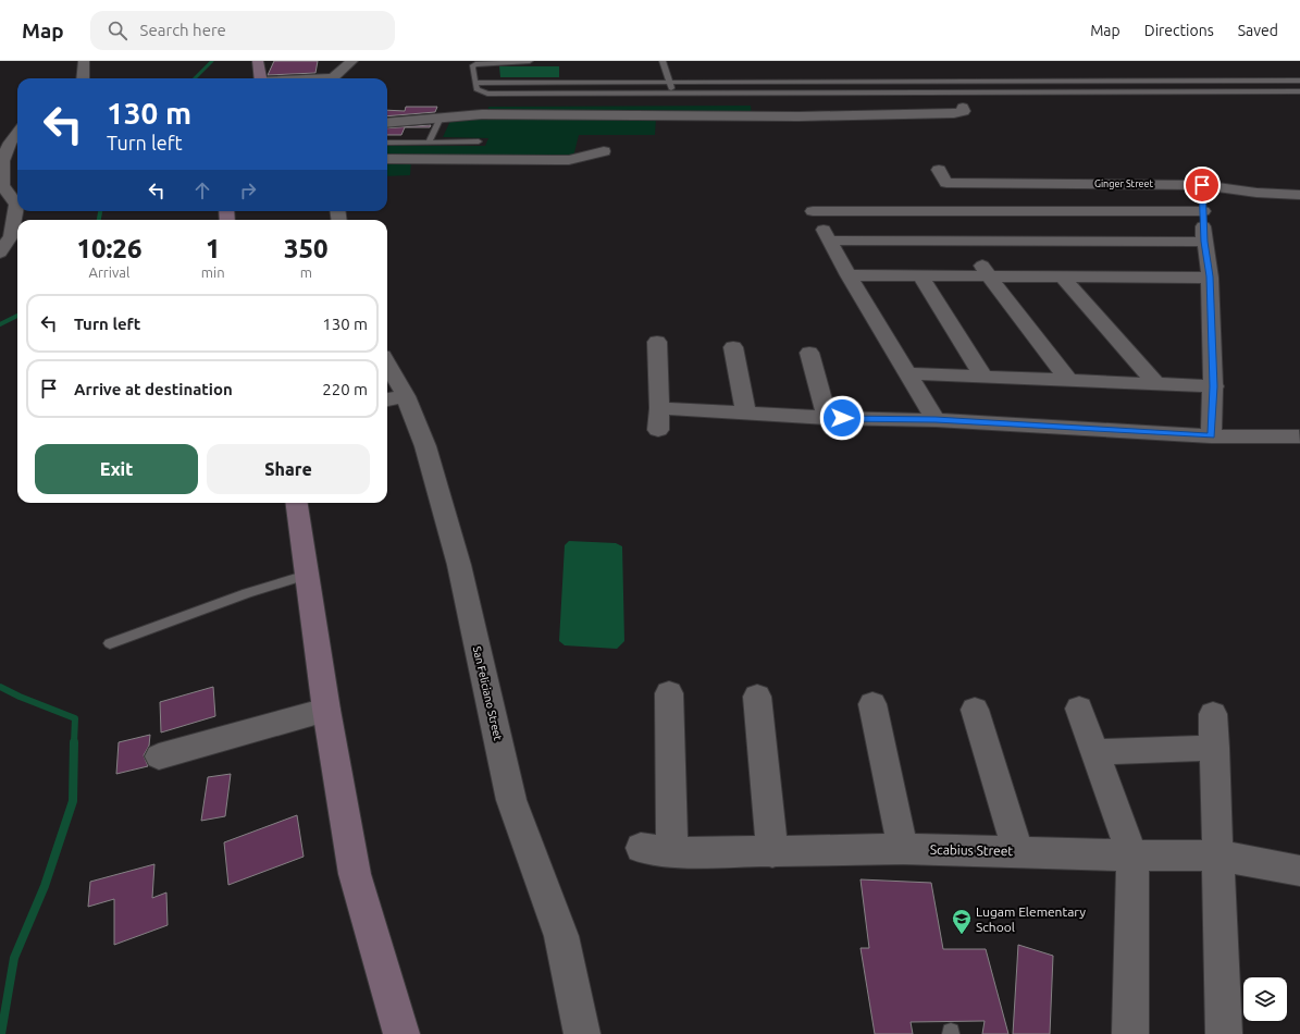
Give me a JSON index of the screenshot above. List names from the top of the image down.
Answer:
{
  "streets": {
    "street": ["Ginger Street", "San Feliciano Street", "Scabius Street"]
  },
  "places": {
    "school or university": ["Lugam Elementary School"]
  },
  "page": {
    "header": "Map",
    "search": "Search here",
    "nav": ["Map", "Directions", "Saved"],
    "turn": ["130 m", "Turn left"],
    "eta": [
      "10:26",
      "Arrival",
      "1",
      "min",
      "350",
      "m"
    ],
    "list": [
      {
        "name": "Turn left",
        "value": "130 m"
      },
      {
        "name": "Arrive at destination",
        "value": "220 m"
      }
    ],
    "buttons": ["Exit", "Share"]
  }
}
